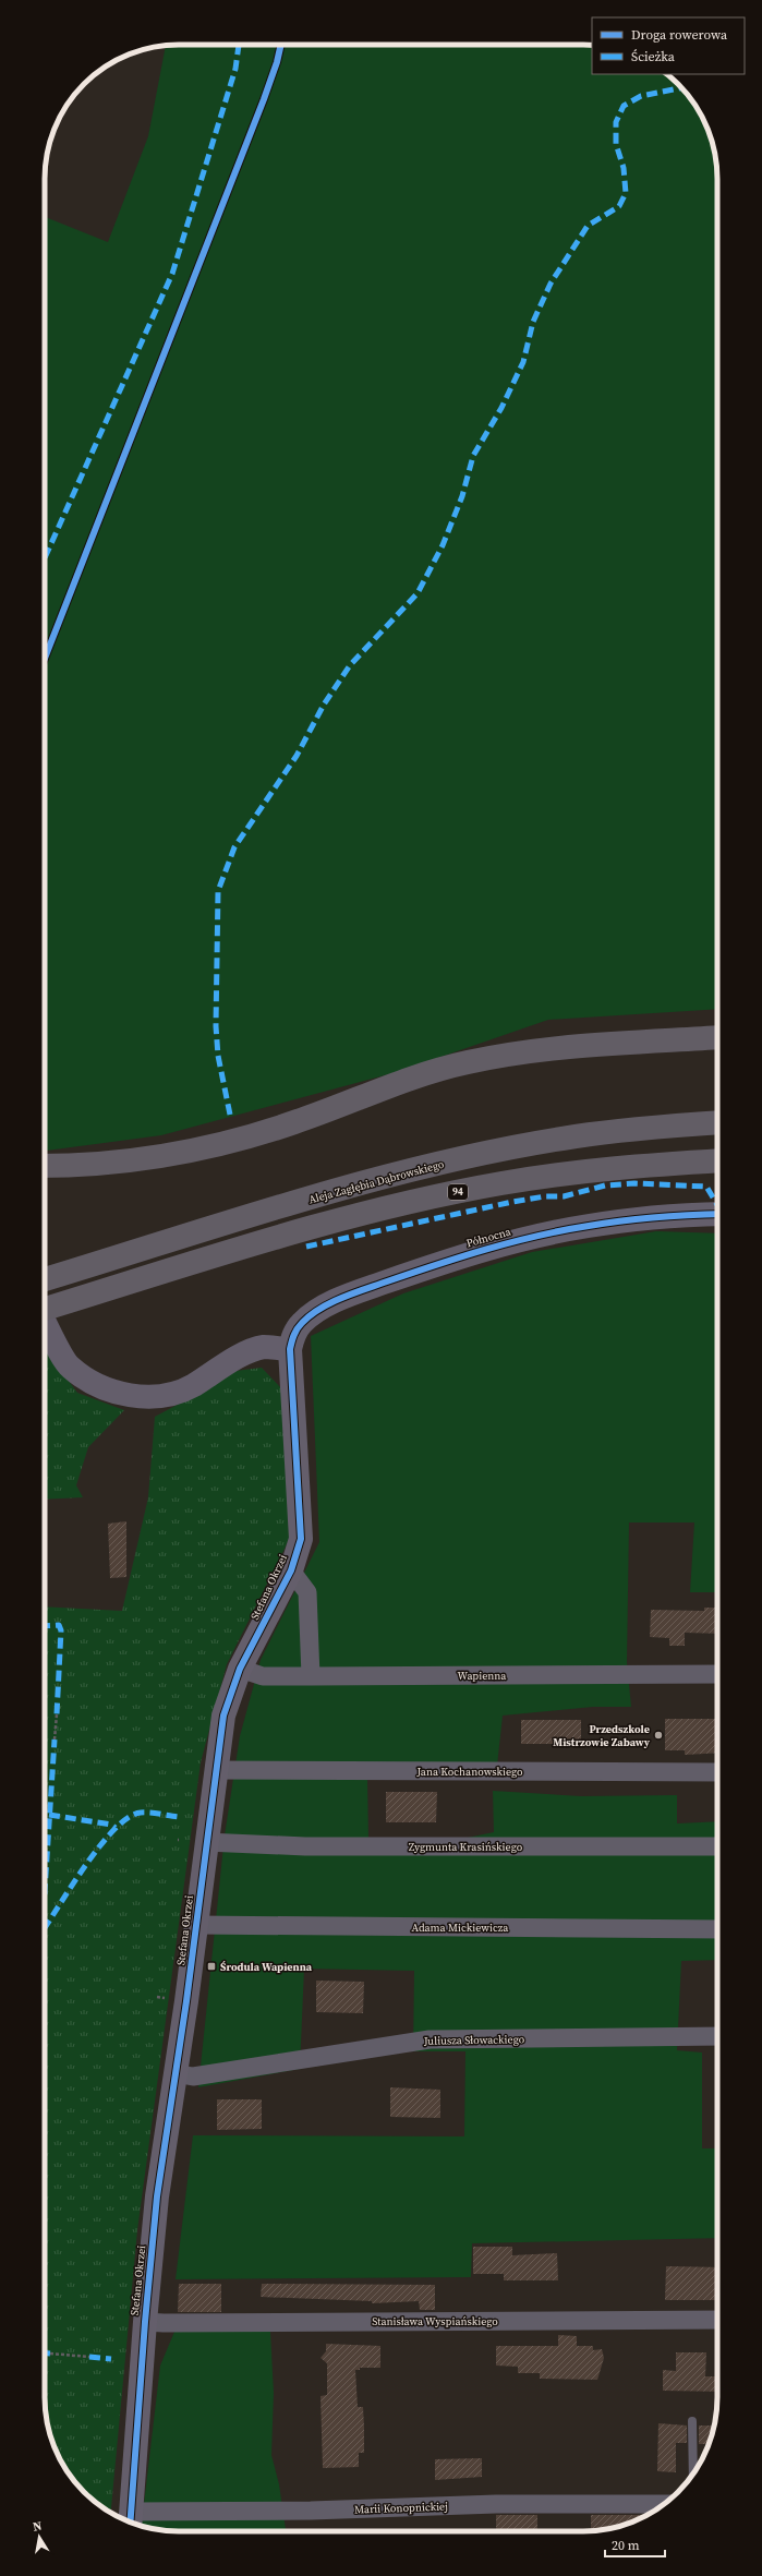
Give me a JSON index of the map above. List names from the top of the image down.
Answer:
{
  "streets": {
    "main road": ["Aleja Zagłębia Dąbrowskiego", "94"],
    "street": [
      "Północna",
      "Stefana Okrzei",
      "Wapienna",
      "Jana Kochanowskiego",
      "Zygmunta Krasińskiego",
      "Adama Mickiewicza",
      "Juliusza Słowackiego",
      "Stanisława Wyspiańskiego",
      "Marii Konopnickiej"
    ]
  },
  "crossings": [
    ["Północna", "Stefana Okrzei"],
    ["Stefana Okrzei", "Wapienna"],
    ["Stefana Okrzei", "Jana Kochanowskiego"],
    ["Stefana Okrzei", "Zygmunta Krasińskiego"],
    ["Stefana Okrzei", "Adama Mickiewicza"],
    ["Stefana Okrzei", "Juliusza Słowackiego"],
    ["Stefana Okrzei", "Stanisława Wyspiańskiego"],
    ["Stefana Okrzei", "Marii Konopnickiej"]
  ],
  "places": {
    "other": ["Przedszkole Mistrzowie Zabawy"],
    "transit": ["Środula Wapienna"]
  },
  "legend": ["Droga rowerowa", "Ścieżka"],
  "scale_bar": "20 m",
  "north": "top"
}
